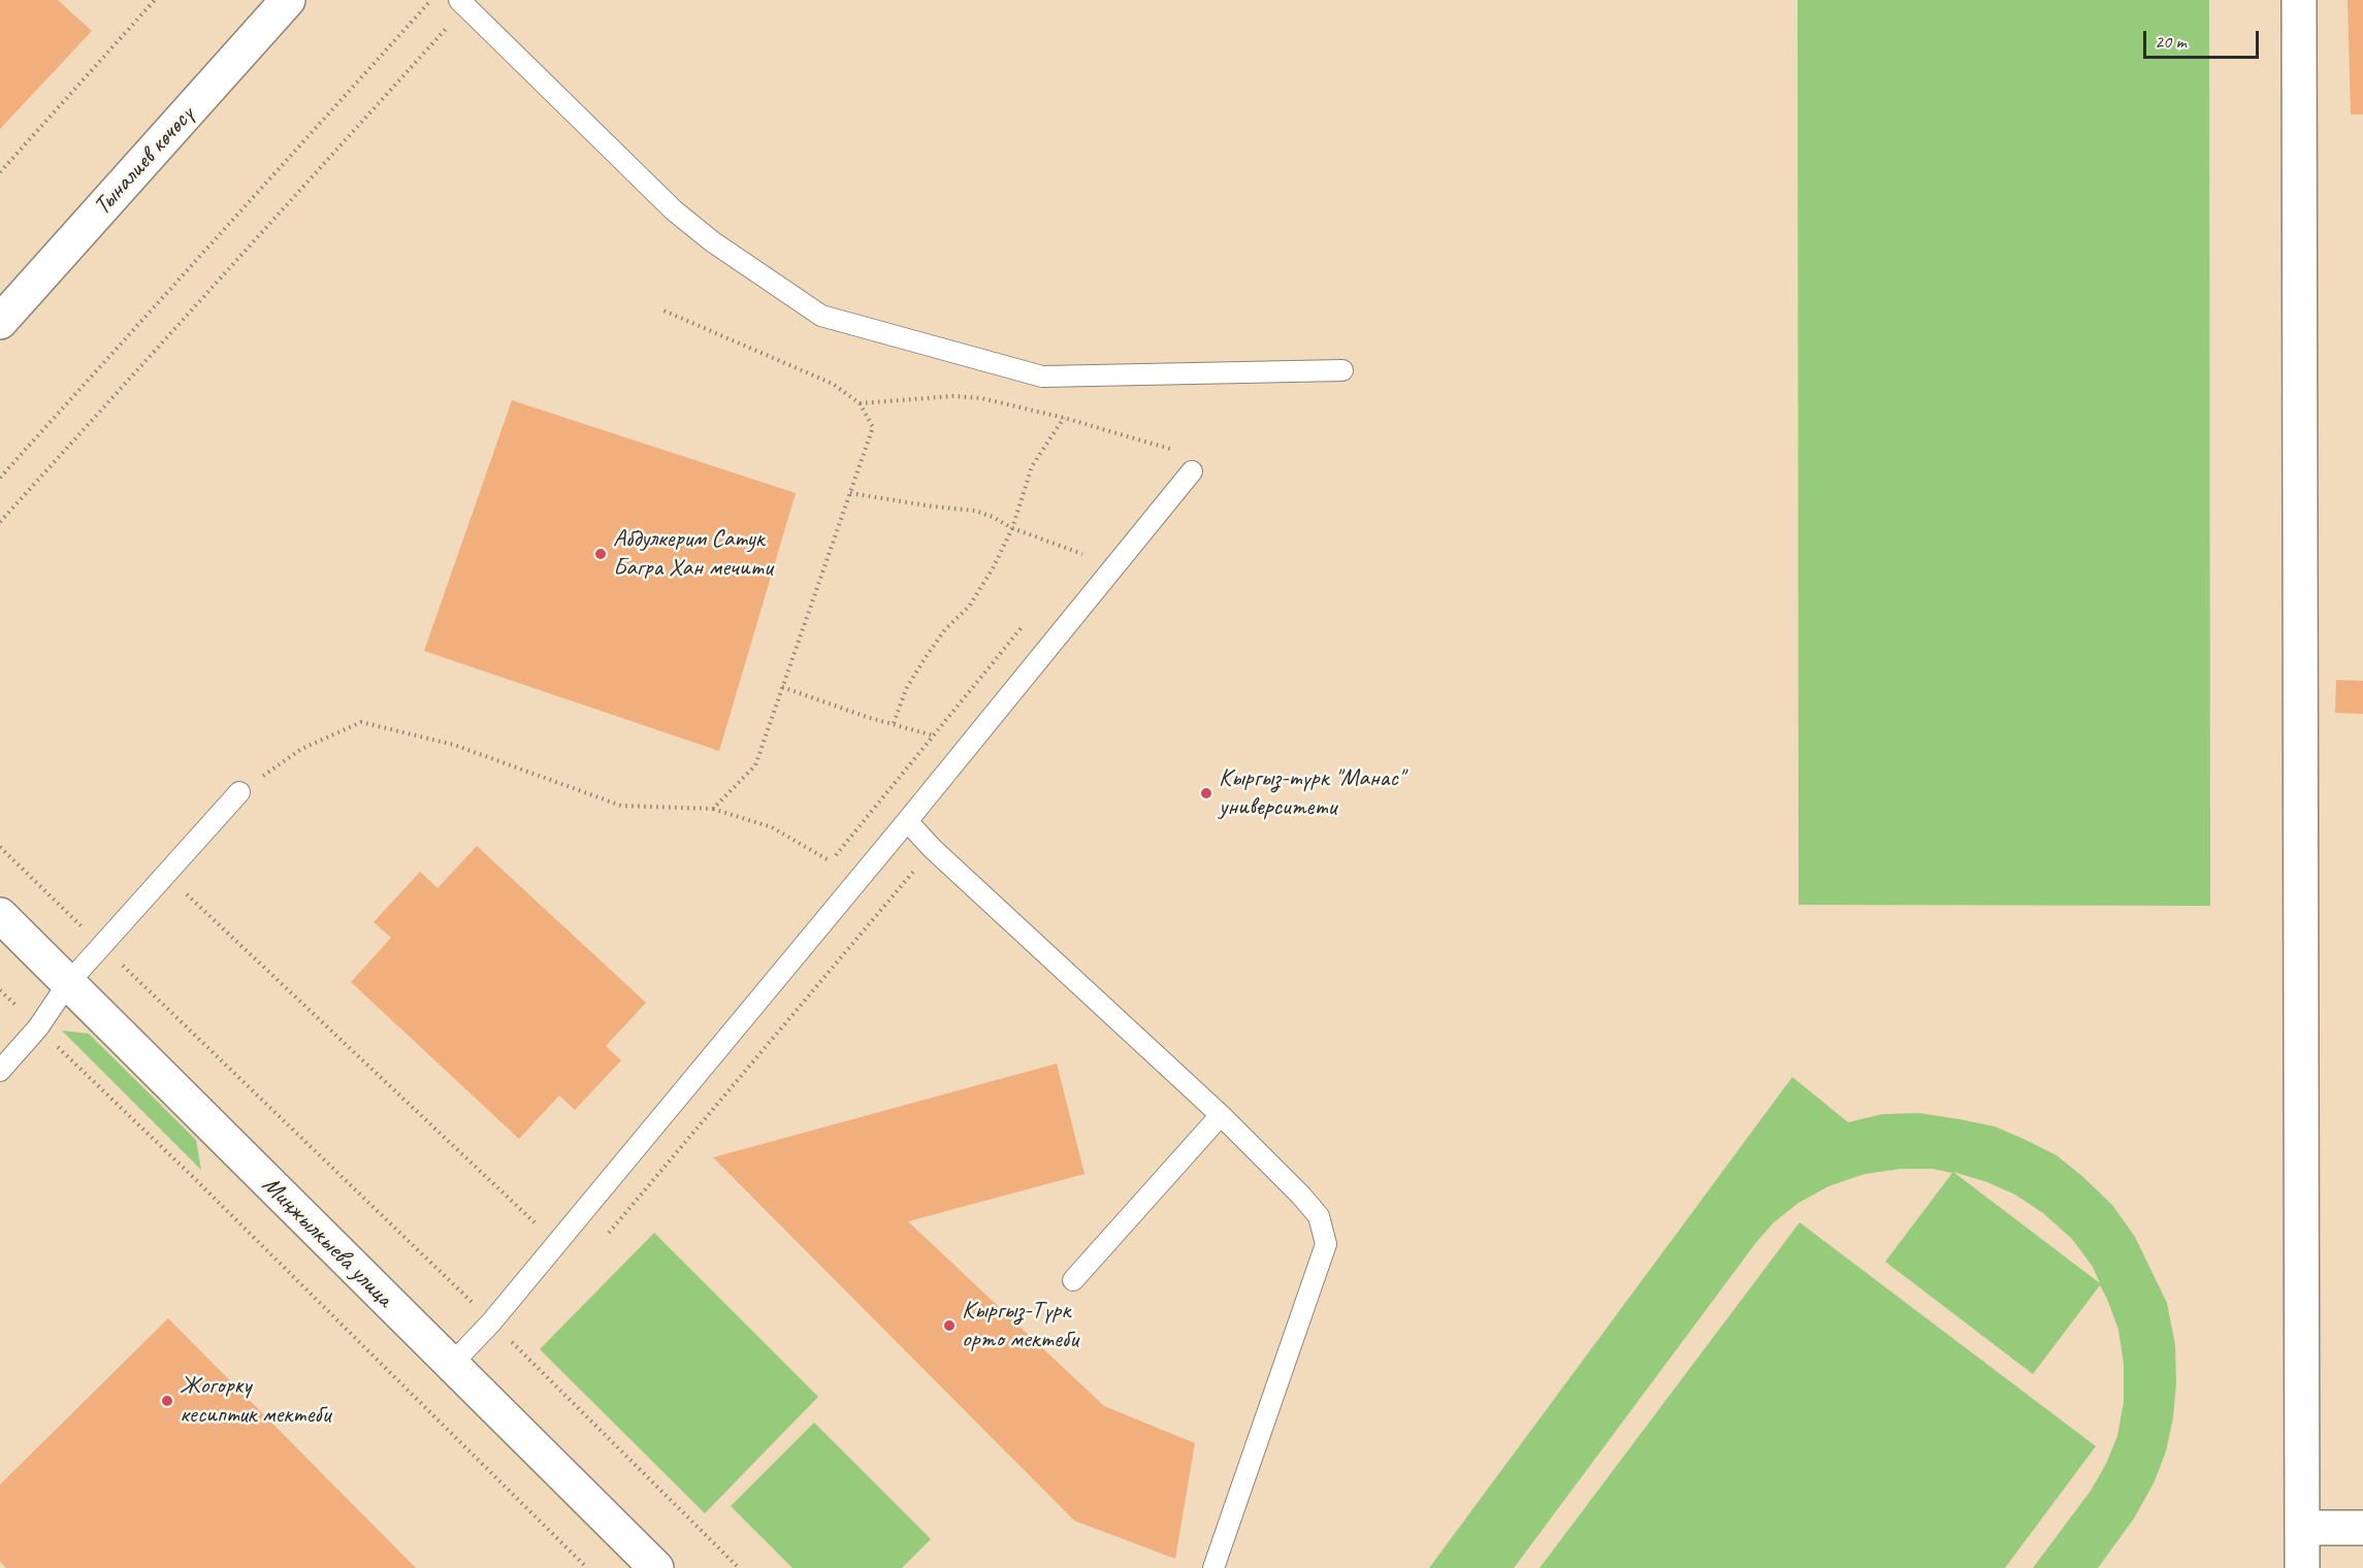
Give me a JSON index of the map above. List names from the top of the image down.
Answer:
{
  "streets": {
    "street": ["Тыналиев көчөсү", "Миңжылкыева улица"]
  },
  "places": [
    "Абдулкерим Сатук Багра Хан мечити",
    "Кыргыз-түрк \"Манас\" университети",
    "Кыргыз-Түрк орто мектеби",
    "Жогорку кесиптик мектеби"
  ],
  "scale_bar": "20 m"
}
